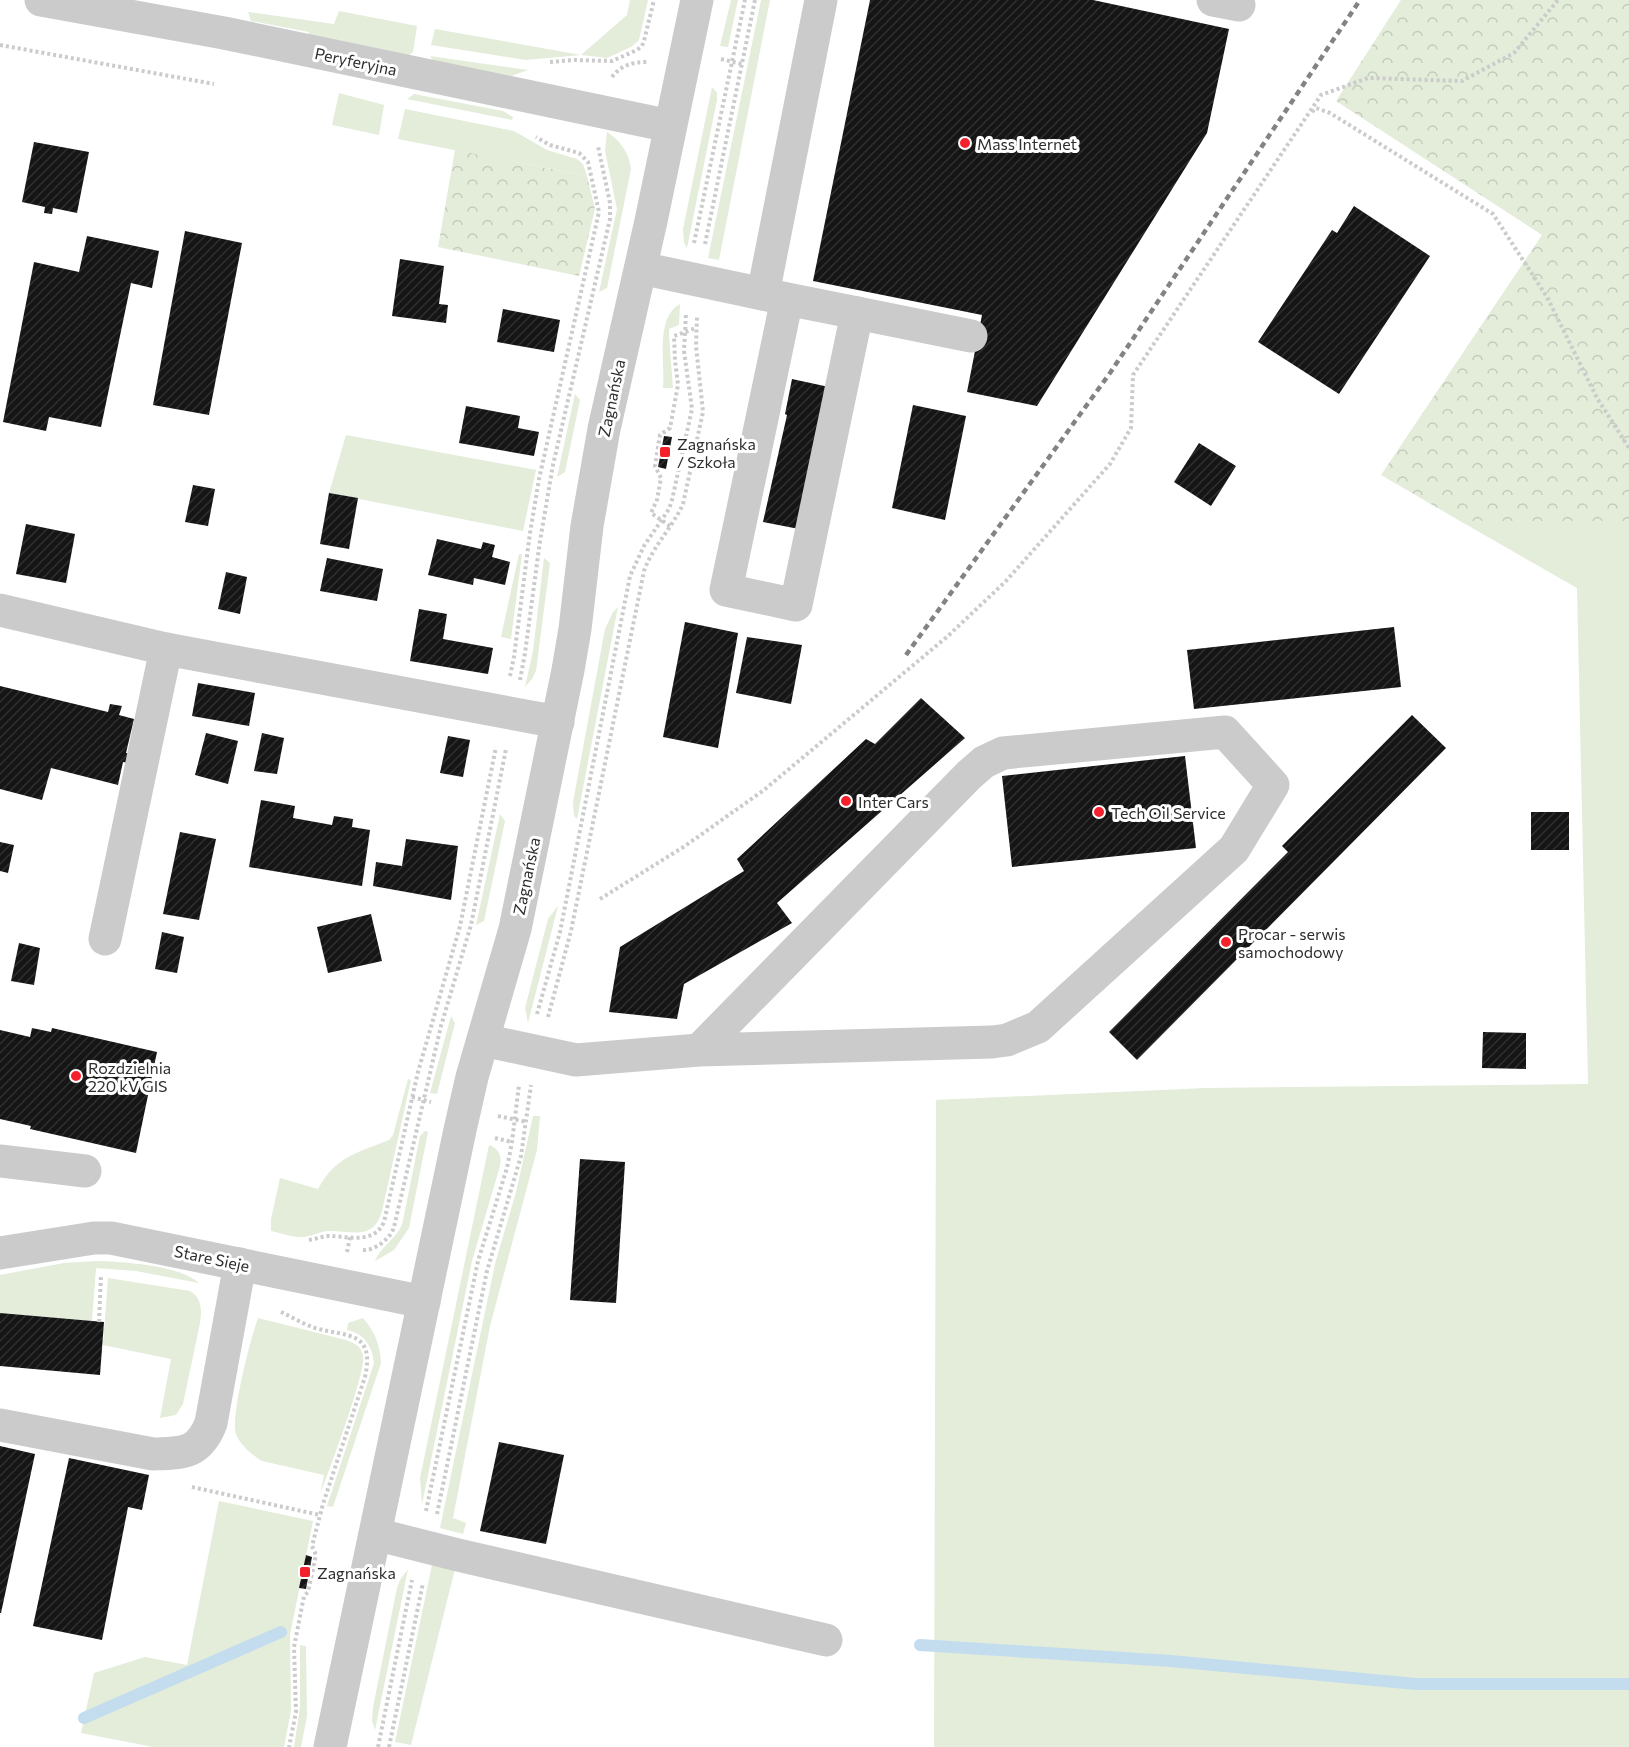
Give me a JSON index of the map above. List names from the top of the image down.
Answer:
{
  "streets": {
    "street": ["Peryferyjna", "Zagnańska", "Stare Sieje"]
  },
  "crossings": [
    ["Peryferyjna", "Zagnańska"],
    ["Zagnańska", "Stare Sieje"]
  ],
  "places": {
    "other": [
      "Mass Internet",
      "Inter Cars",
      "Tech Oil Service",
      "Procar - serwis samochodowy",
      "Rozdzielnia 220 kV GIS"
    ],
    "transit": ["Zagnańska / Szkoła", "Zagnańska"]
  }
}
